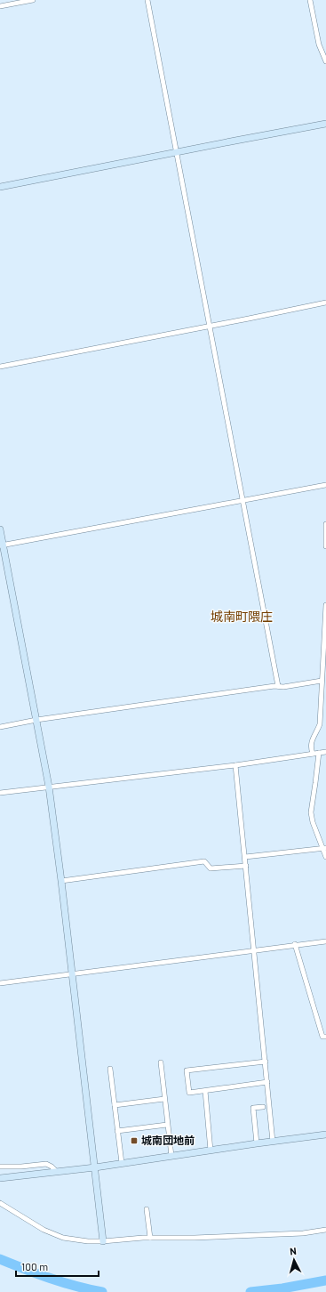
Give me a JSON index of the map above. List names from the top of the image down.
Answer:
{
  "districts": ["城南町隈庄"],
  "places": {
    "transit": ["城南団地前"]
  },
  "scale_bar": "100 m",
  "north": "top"
}
